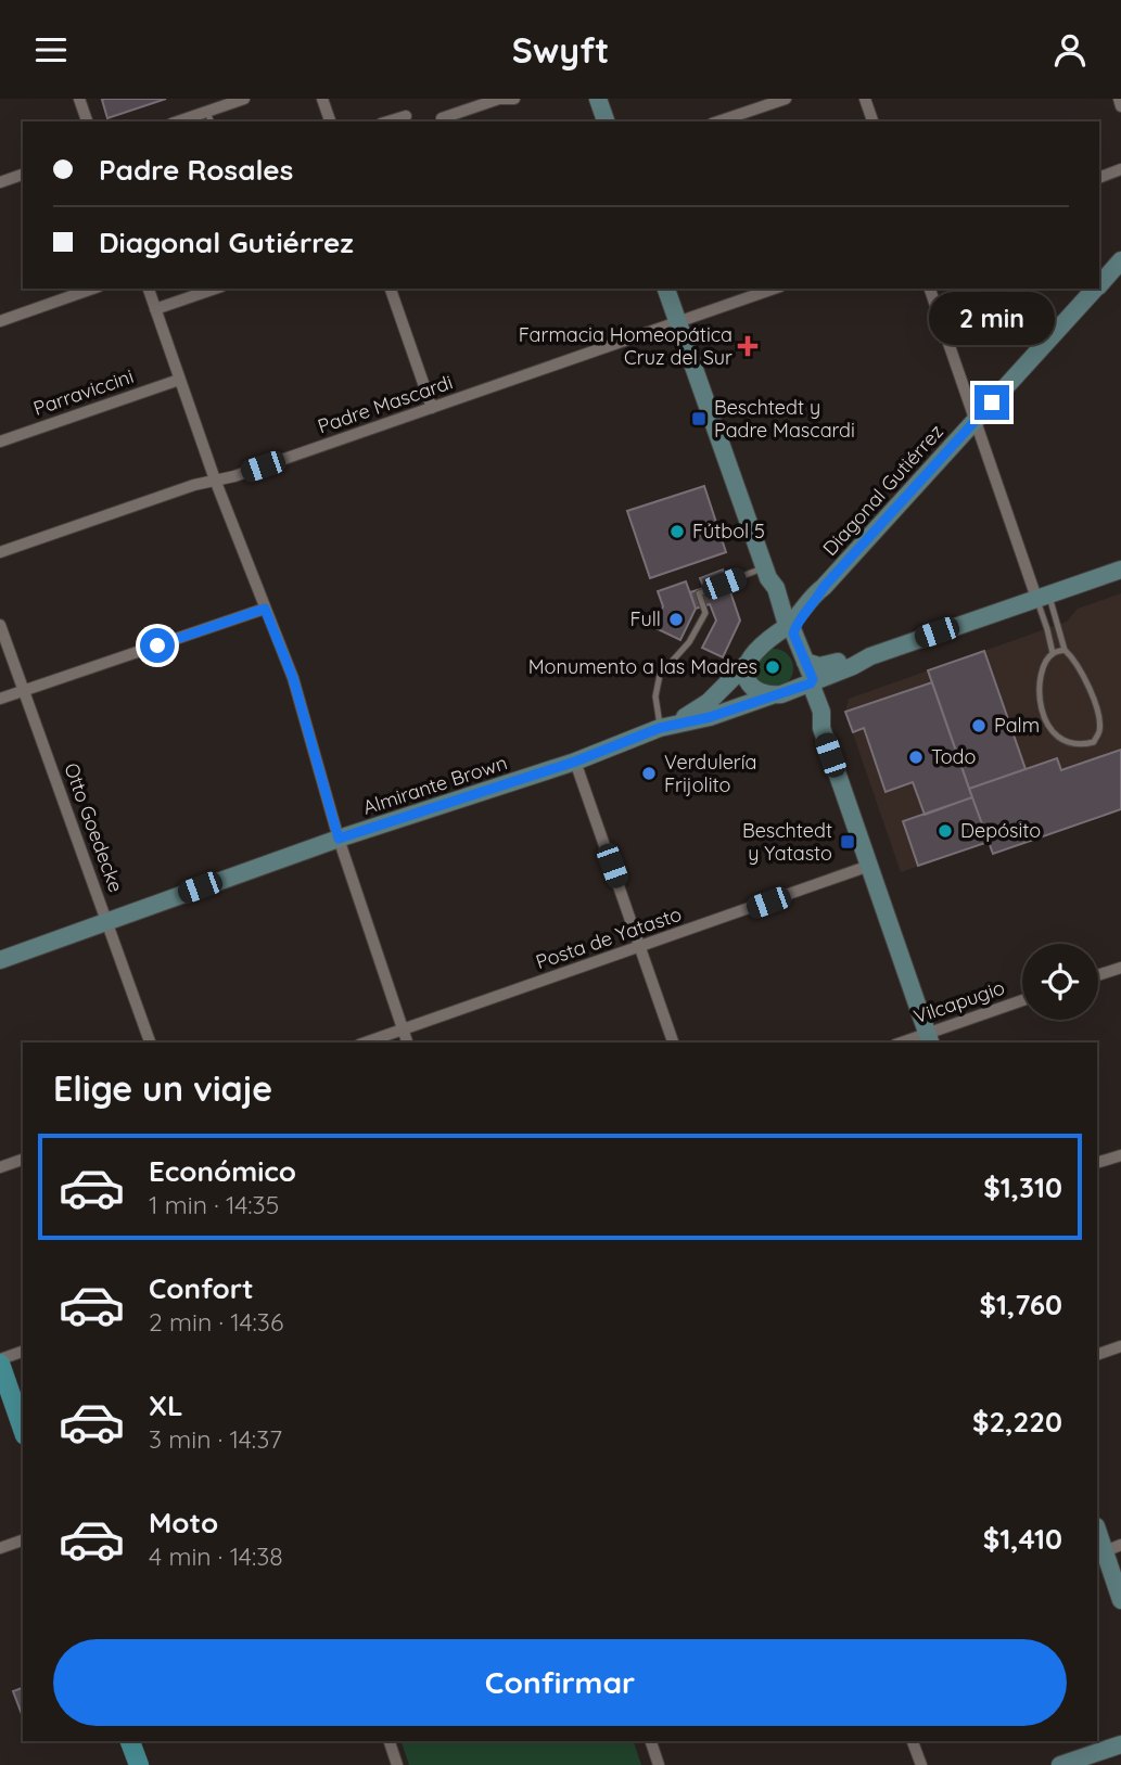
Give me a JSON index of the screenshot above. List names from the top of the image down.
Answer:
{
  "streets": {
    "main road": ["Diagonal Gutiérrez", "Almirante Brown"],
    "street": [
      "Parraviccini",
      "Padre Mascardi",
      "Otto Goedecke",
      "Posta de Yatasto",
      "Vilcapugio"
    ]
  },
  "crossings": [
    ["Diagonal Gutiérrez", "Almirante Brown"],
    ["Almirante Brown", "Otto Goedecke"]
  ],
  "places": {
    "health": ["Farmacia Homeopática Cruz del Sur"],
    "transit": ["Beschtedt y Padre Mascardi", "Beschtedt y Yatasto"],
    "other": [
      "Fútbol 5",
      "Full",
      "Monumento a las Madres",
      "Palm",
      "Todo",
      "Verdulería Frijolito",
      "Depósito"
    ]
  },
  "page": {
    "header": "Swyft",
    "banner": ["Padre Rosales", "Diagonal Gutiérrez"],
    "bubble": "2 min",
    "heading": "Elige un viaje",
    "list": [
      {
        "name": "Económico",
        "note": "1 min · 14:35",
        "value": "$1,310"
      },
      {
        "name": "Confort",
        "note": "2 min · 14:36",
        "value": "$1,760"
      },
      {
        "name": "XL",
        "note": "3 min · 14:37",
        "value": "$2,220"
      },
      {
        "name": "Moto",
        "note": "4 min · 14:38",
        "value": "$1,410"
      }
    ],
    "buttons": "Confirmar"
  }
}
